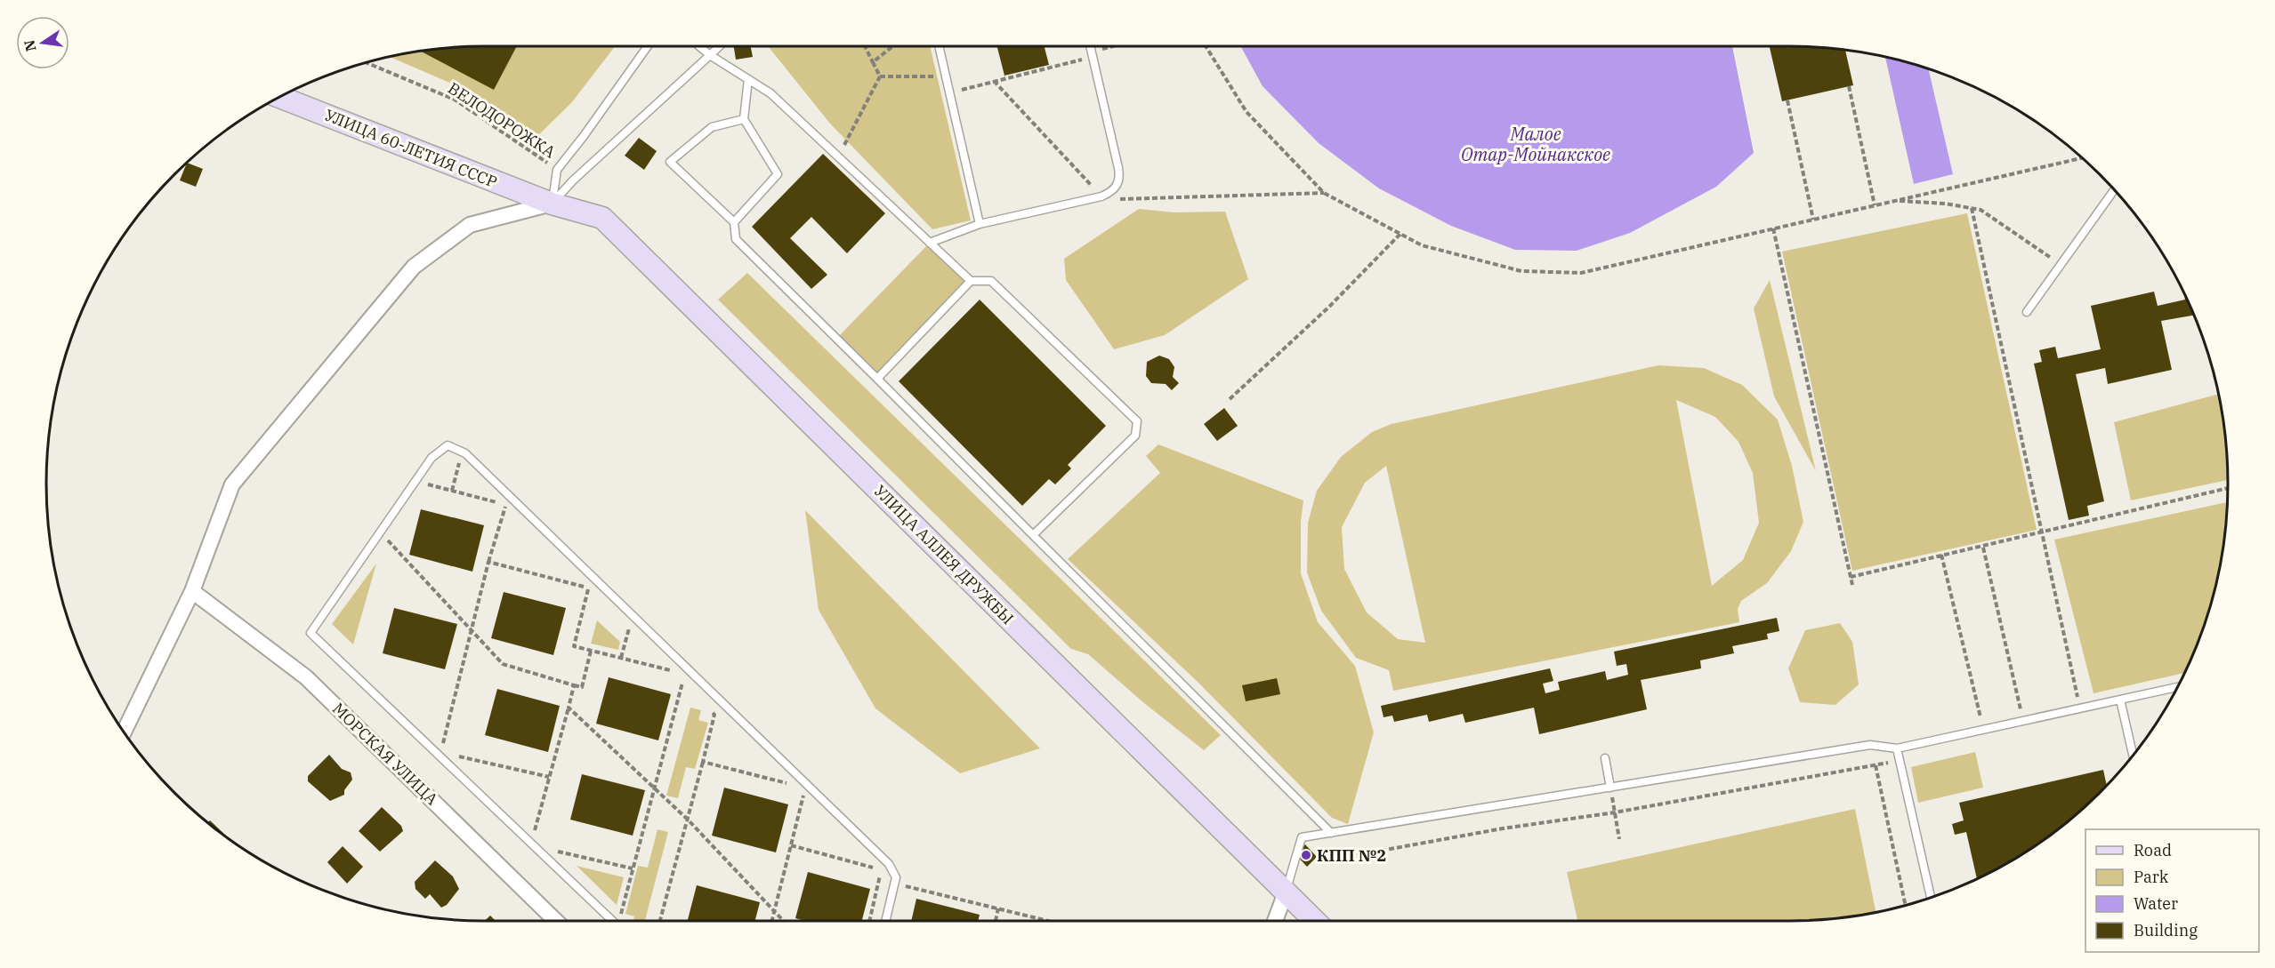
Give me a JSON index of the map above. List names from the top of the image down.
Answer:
{
  "streets": {
    "main road": ["УЛИЦА 60-ЛЕТИЯ СССР", "УЛИЦА АЛЛЕЯ ДРУЖБЫ"],
    "street": ["МОРСКАЯ УЛИЦА"],
    "path": ["ВЕЛОДОРОЖКА"]
  },
  "crossings": [
    ["УЛИЦА 60-ЛЕТИЯ СССР", "УЛИЦА АЛЛЕЯ ДРУЖБЫ"]
  ],
  "water": ["Малое Отар-Мойнакское"],
  "places": ["КПП №2"],
  "legend": [
    "Road",
    "Park",
    "Water",
    "Building"
  ],
  "north": "left"
}
